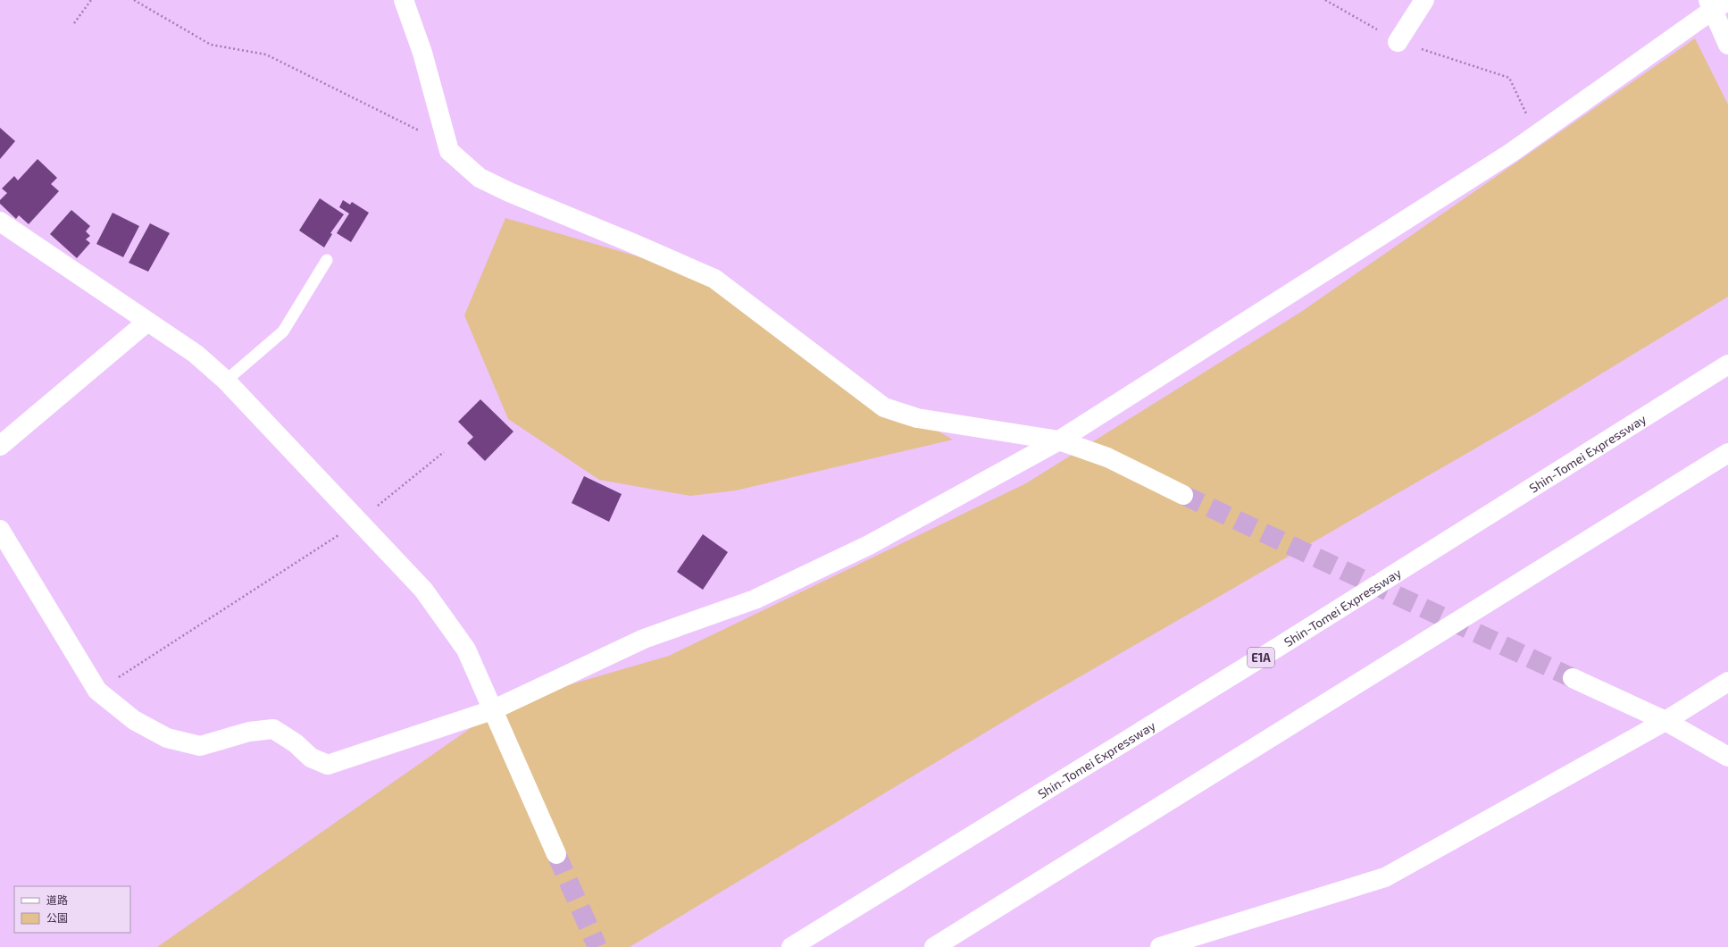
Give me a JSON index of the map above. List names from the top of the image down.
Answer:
{
  "streets": {
    "main road": ["Shin-Tomei Expressway", "E1A"]
  },
  "legend": ["道路", "公園"]
}
